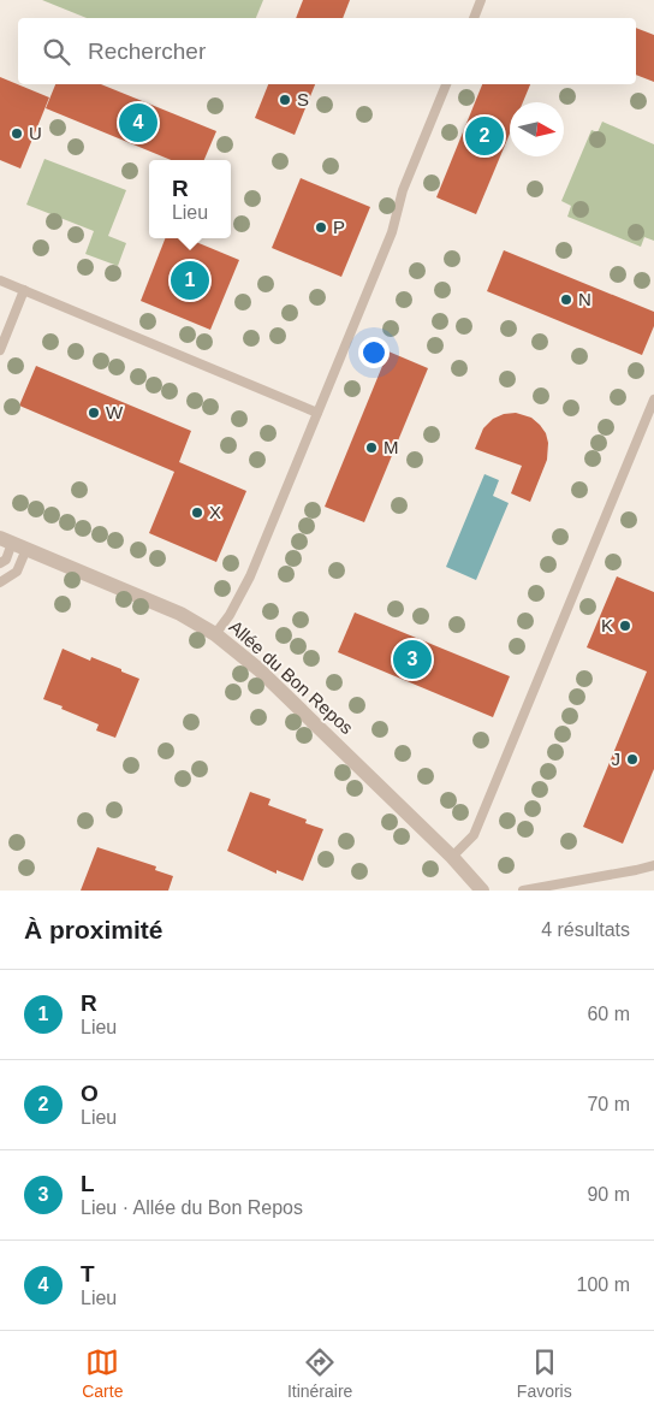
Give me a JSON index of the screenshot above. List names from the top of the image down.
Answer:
{
  "streets": {
    "street": ["Allée du Bon Repos"]
  },
  "places": [
    "S",
    "U",
    "P",
    "N",
    "W",
    "M",
    "X",
    "K",
    "J"
  ],
  "north": "right",
  "page": {
    "search": "Rechercher",
    "pins": [
      "4",
      "2",
      "1",
      "3"
    ],
    "popup": ["R", "Lieu"],
    "heading": ["À proximité", "4 résultats"],
    "list": [
      {
        "mark": "1",
        "name": "R",
        "note": "Lieu",
        "value": "60 m"
      },
      {
        "mark": "2",
        "name": "O",
        "note": "Lieu",
        "value": "70 m"
      },
      {
        "mark": "3",
        "name": "L",
        "note": "Lieu · Allée du Bon Repos",
        "value": "90 m"
      },
      {
        "mark": "4",
        "name": "T",
        "note": "Lieu",
        "value": "100 m"
      }
    ],
    "nav": ["Carte", "Itinéraire", "Favoris"]
  }
}
